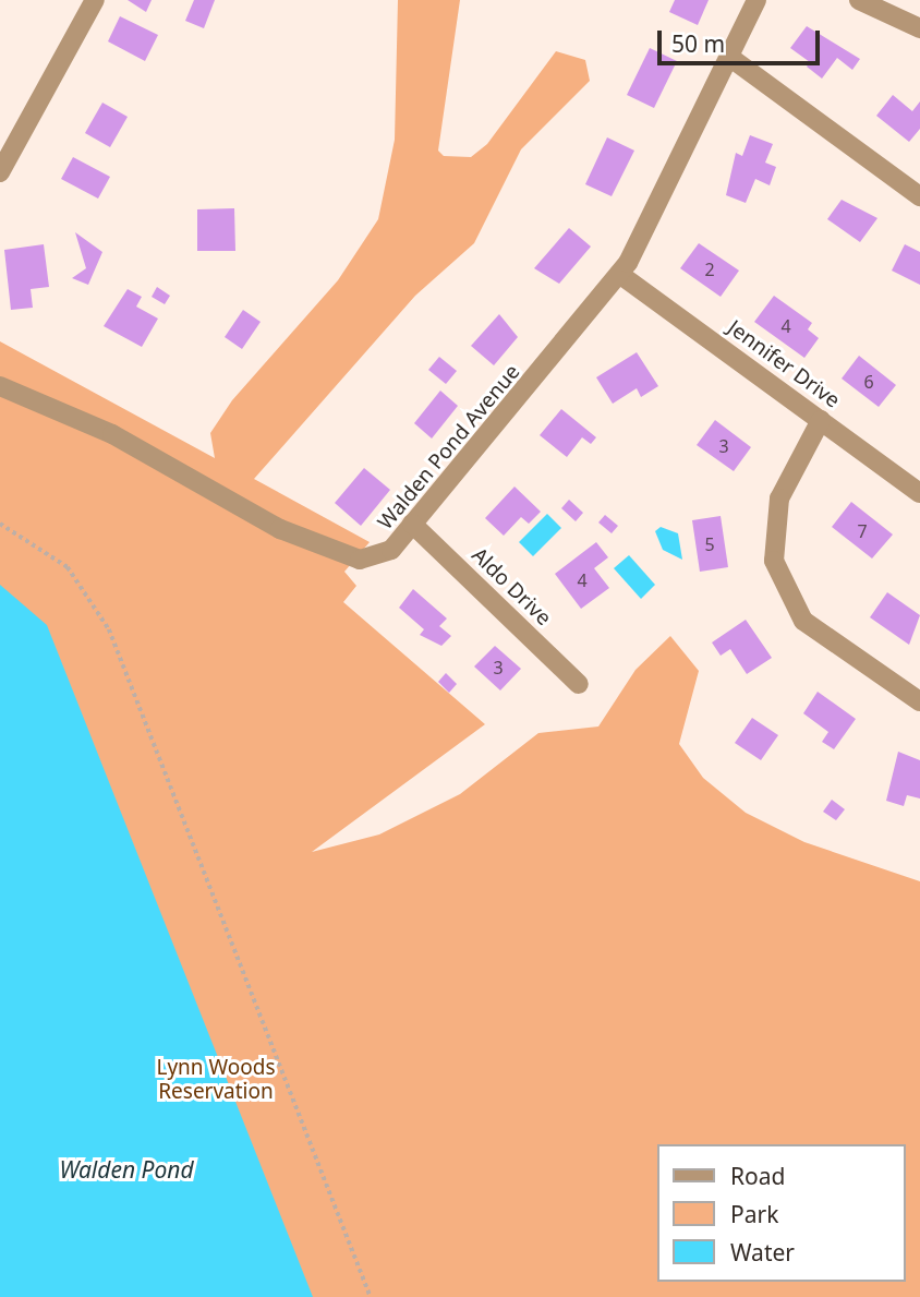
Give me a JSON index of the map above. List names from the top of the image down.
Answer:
{
  "streets": {
    "street": ["Jennifer Drive", "Walden Pond Avenue", "Aldo Drive"]
  },
  "crossings": [
    ["Jennifer Drive", "Walden Pond Avenue"],
    ["Walden Pond Avenue", "Aldo Drive"]
  ],
  "water": ["Walden Pond"],
  "parks": ["Lynn Woods Reservation"],
  "house_numbers": [
    "2",
    "4",
    "6",
    "3",
    "7",
    "5",
    "4",
    "3"
  ],
  "legend": ["Road", "Park", "Water"],
  "scale_bar": "50 m"
}
